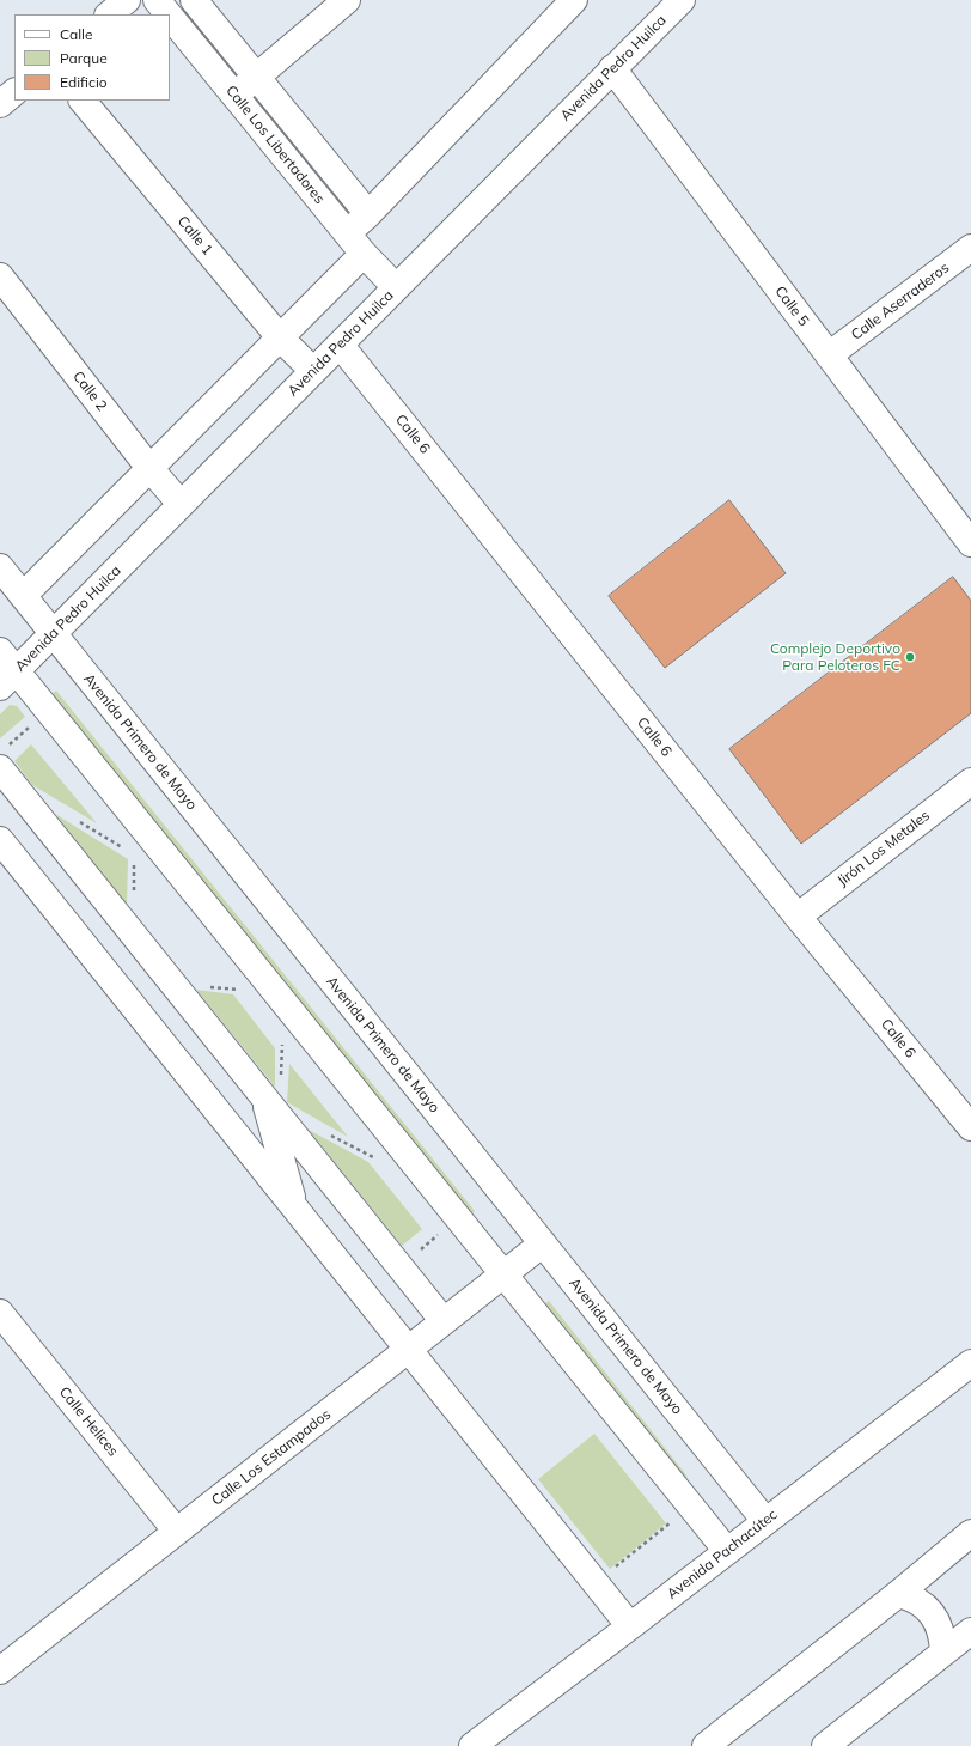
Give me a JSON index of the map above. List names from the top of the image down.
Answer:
{
  "streets": {
    "street": [
      "Avenida Pedro Huilca",
      "Calle Los Libertadores",
      "Calle 1",
      "Calle Aserraderos",
      "Calle 5",
      "Calle 2",
      "Calle 6",
      "Avenida Primero de Mayo",
      "Jirón Los Metales",
      "Calle Helices",
      "Calle Los Estampados",
      "Avenida Pachacútec"
    ]
  },
  "crossings": [
    ["Avenida Pedro Huilca", "Calle Los Libertadores"],
    ["Avenida Pedro Huilca", "Calle 1"],
    ["Avenida Pedro Huilca", "Calle 5"],
    ["Avenida Pedro Huilca", "Calle 2"],
    ["Avenida Pedro Huilca", "Calle 6"],
    ["Avenida Pedro Huilca", "Avenida Primero de Mayo"],
    ["Calle Aserraderos", "Calle 5"],
    ["Calle 6", "Jirón Los Metales"],
    ["Avenida Primero de Mayo", "Calle Los Estampados"],
    ["Avenida Primero de Mayo", "Avenida Pachacútec"],
    ["Calle Helices", "Calle Los Estampados"]
  ],
  "places": ["Complejo Deportivo Para Peloteros FC"],
  "legend": ["Calle", "Parque", "Edificio"]
}
